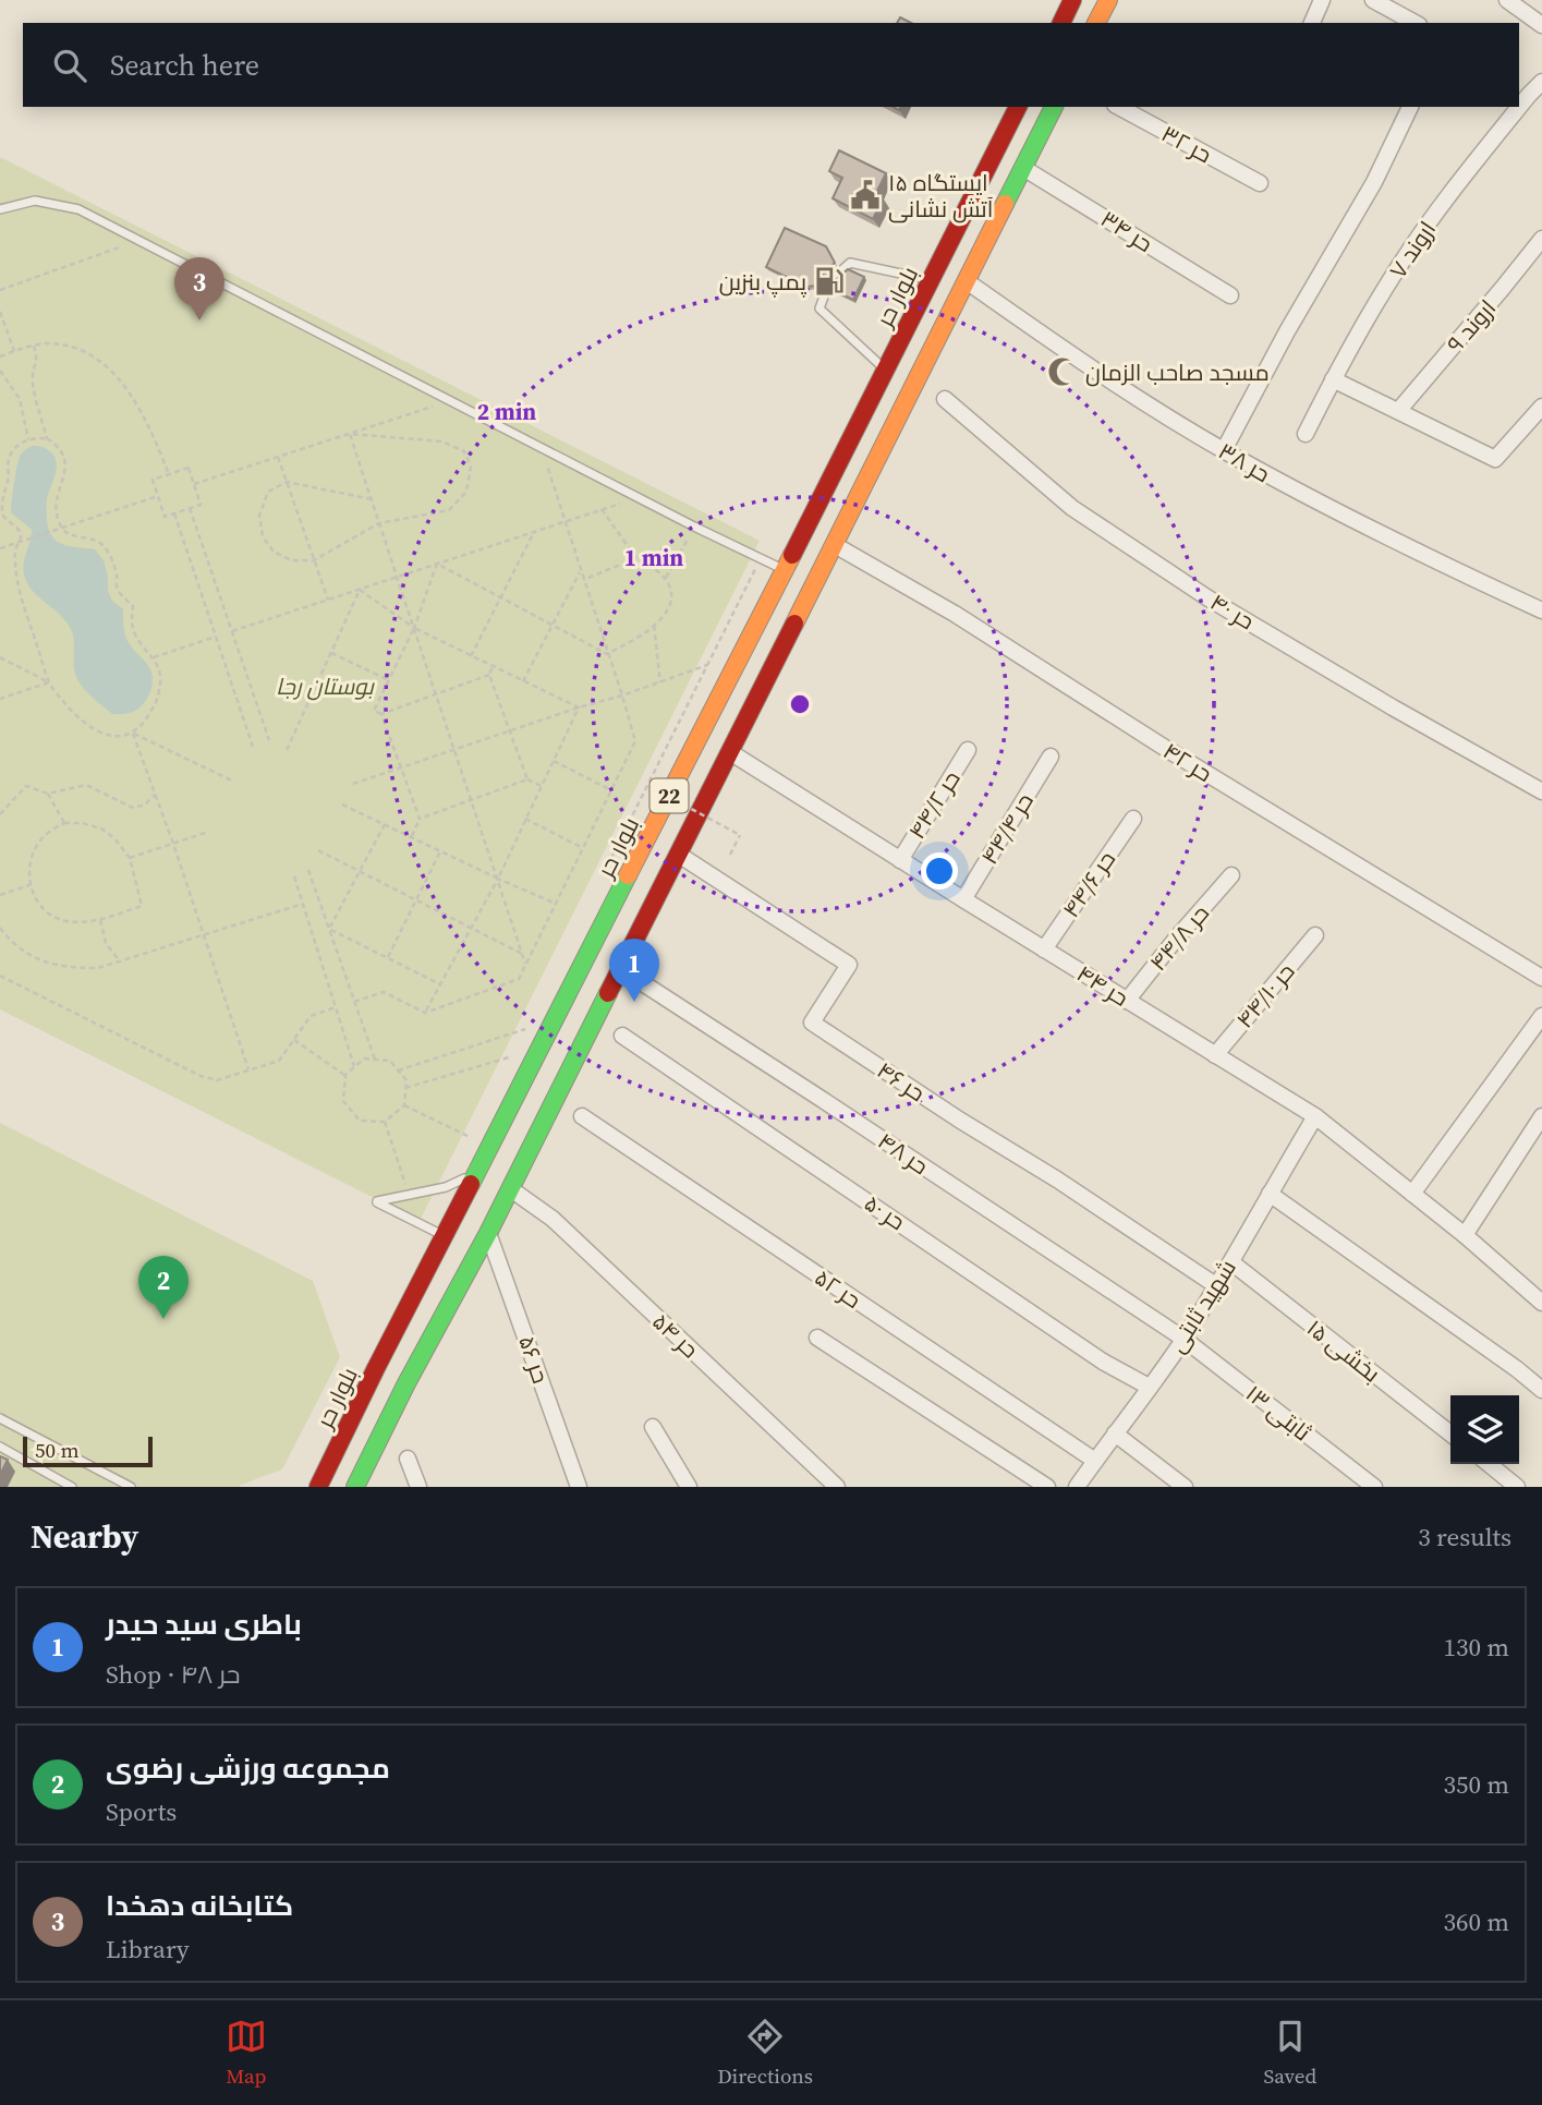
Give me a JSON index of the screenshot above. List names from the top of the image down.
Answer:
{
  "streets": {
    "main road": ["بلوار حر", "22"],
    "street": [
      "حر ۳۲",
      "حر ۳۴",
      "اروند ۷",
      "اروند ۹",
      "حر ۳۸",
      "حر ۴۰",
      "حر ۴۲",
      "حر ۴۴/۲",
      "حر ۴۴/۴",
      "حر ۴۴/۶",
      "حر ۴۴/۸",
      "حر ۴۴",
      "حر ۴۴/۱۰",
      "حر ۴۶",
      "حر ۴۸",
      "حر ۵۰",
      "حر ۵۲",
      "شهید ثابتی",
      "حر ۵۴",
      "بخشی ۱۵",
      "حر ۵۶",
      "ثابتی ۱۳"
    ]
  },
  "crossings": [
    ["حر ۳۴", "22"],
    ["حر ۳۸", "22"],
    ["حر ۴۲", "22"],
    ["22", "حر ۴۴"],
    ["22", "حر ۴۶"],
    ["22", "حر ۴۸"],
    ["22", "حر ۵۴"],
    ["22", "حر ۵۶"],
    ["حر ۴۴/۲", "حر ۴۴"],
    ["حر ۴۴/۴", "حر ۴۴"],
    ["حر ۴۴/۶", "حر ۴۴"],
    ["حر ۴۴/۸", "حر ۴۴"],
    ["حر ۴۴", "حر ۴۴/۱۰"],
    ["حر ۴۴", "شهید ثابتی"],
    ["حر ۴۶", "شهید ثابتی"],
    ["حر ۴۸", "شهید ثابتی"],
    ["حر ۴۸", "ثابتی ۱۳"],
    ["حر ۵۰", "شهید ثابتی"],
    ["حر ۵۲", "شهید ثابتی"],
    ["شهید ثابتی", "بخشی ۱۵"],
    ["شهید ثابتی", "ثابتی ۱۳"]
  ],
  "parks": ["بوستان رجا"],
  "places": {
    "public building": ["ایستگاه ۱۵ آتش نشانی"],
    "fuel station": ["پمپ بنزین"],
    "mosque": ["مسجد صاحب الزمان"]
  },
  "scale_bar": "50 m",
  "page": {
    "search": "Search here",
    "pins": ["3", "1", "2"],
    "scale": "50 m",
    "heading": ["Nearby", "3 results"],
    "list": [
      {
        "mark": "1",
        "name": "باطری سید حیدر",
        "note": "Shop · حر ۴۸",
        "value": "130 m"
      },
      {
        "mark": "2",
        "name": "مجموعه ورزشی رضوی",
        "note": "Sports",
        "value": "350 m"
      },
      {
        "mark": "3",
        "name": "کتابخانه دهخدا",
        "note": "Library",
        "value": "360 m"
      }
    ],
    "nav": ["Map", "Directions", "Saved"]
  },
  "rings": ["2 min", "1 min"]
}
